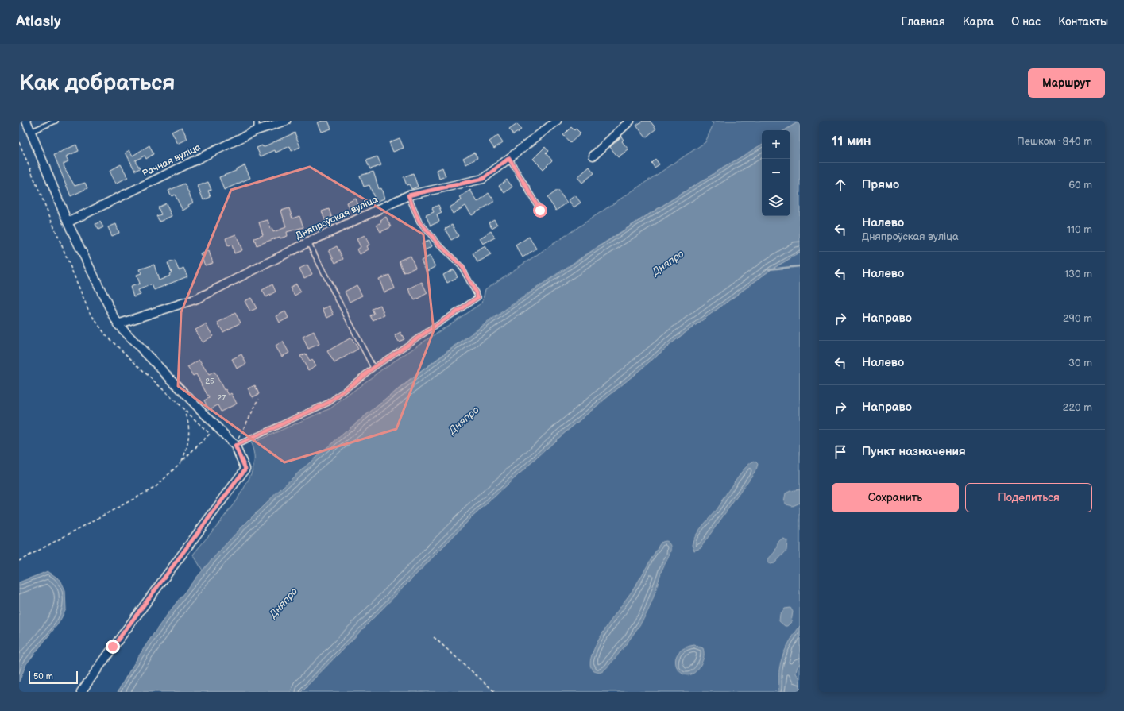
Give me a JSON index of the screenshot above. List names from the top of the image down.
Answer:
{
  "streets": {
    "street": ["Рачная вуліца", "Дняпроўская вуліца"]
  },
  "water": ["Дняпро"],
  "house_numbers": ["25", "27"],
  "scale_bar": "50 m",
  "page": {
    "header": "Atlasly",
    "nav": [
      "Главная",
      "Карта",
      "О нас",
      "Контакты"
    ],
    "buttons": [
      "Маршрут",
      ["Сохранить", "Поделиться"]
    ],
    "title": "Как добраться",
    "heading": ["11 мин", "Пешком · 840 m"],
    "map_buttons": ["+", "−"],
    "list": [
      ["Прямо", "60 m"],
      ["Налево", "Дняпроўская вуліца", "110 m"],
      ["Налево", "130 m"],
      ["Направо", "290 m"],
      ["Налево", "30 m"],
      ["Направо", "220 m"],
      "Пункт назначения"
    ],
    "scale": "50 m"
  }
}
